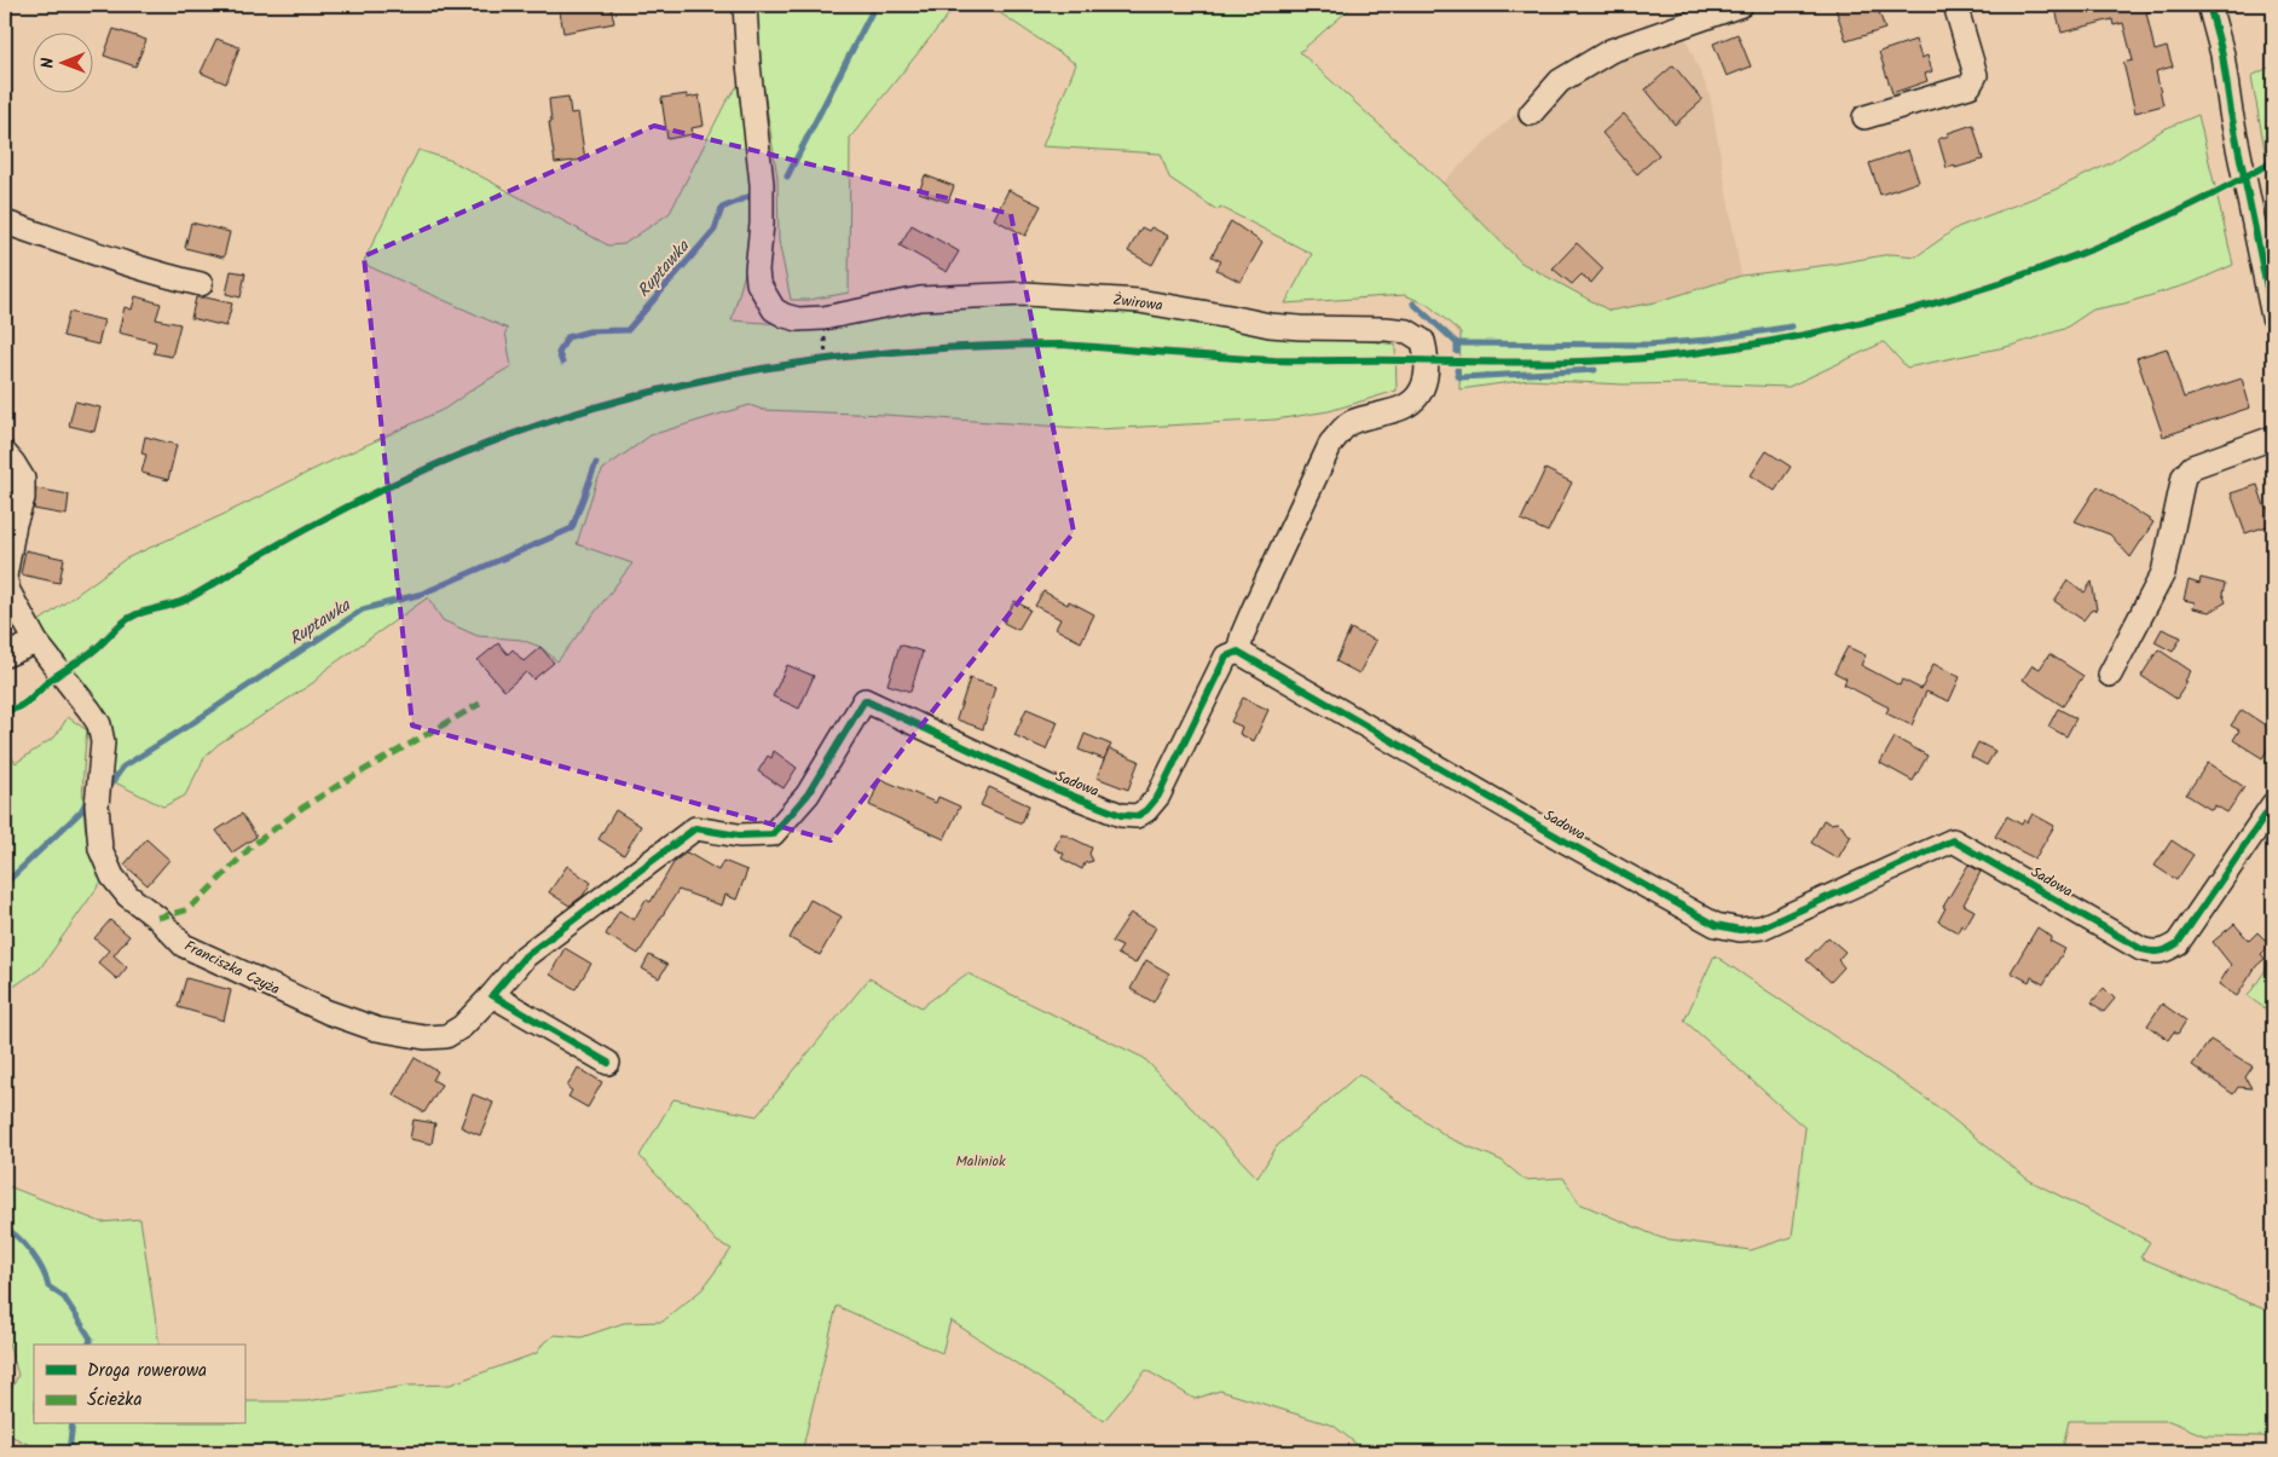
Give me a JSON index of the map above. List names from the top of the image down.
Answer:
{
  "streets": {
    "street": ["Żwirowa", "Sadowa", "Franciszka Czyża"]
  },
  "crossings": [
    ["Żwirowa", "Sadowa"],
    ["Sadowa", "Franciszka Czyża"]
  ],
  "water": ["Ruptawka"],
  "parks": ["Maliniok"],
  "legend": ["Droga rowerowa", "Ścieżka"],
  "north": "left"
}
